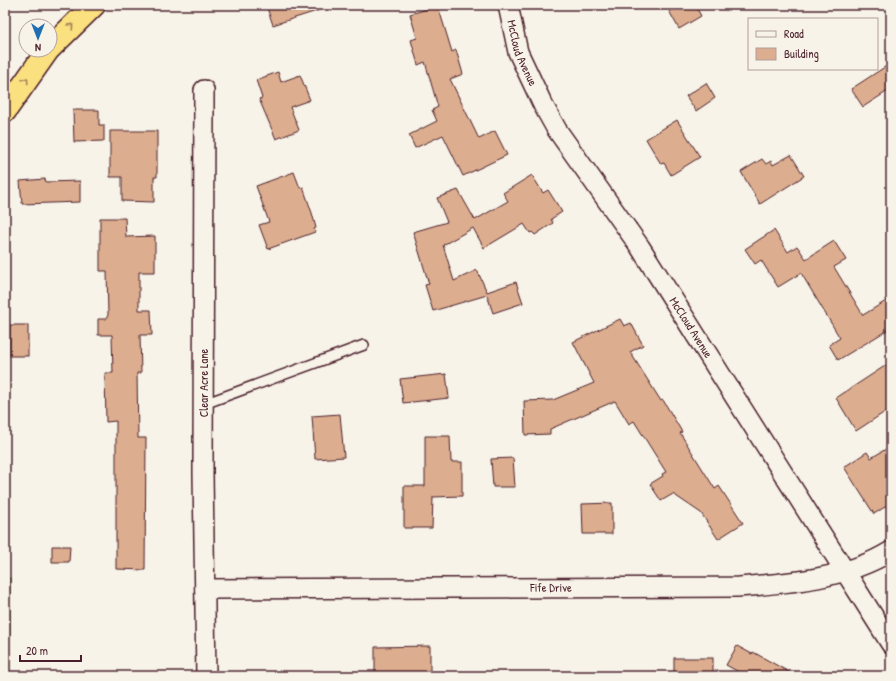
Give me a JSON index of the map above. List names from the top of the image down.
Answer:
{
  "streets": {
    "street": ["McCloud Avenue", "Clear Acre Lane", "Fife Drive"]
  },
  "crossings": [
    ["McCloud Avenue", "Fife Drive"],
    ["Clear Acre Lane", "Fife Drive"]
  ],
  "legend": ["Road", "Building"],
  "scale_bar": "20 m",
  "north": "bottom"
}
